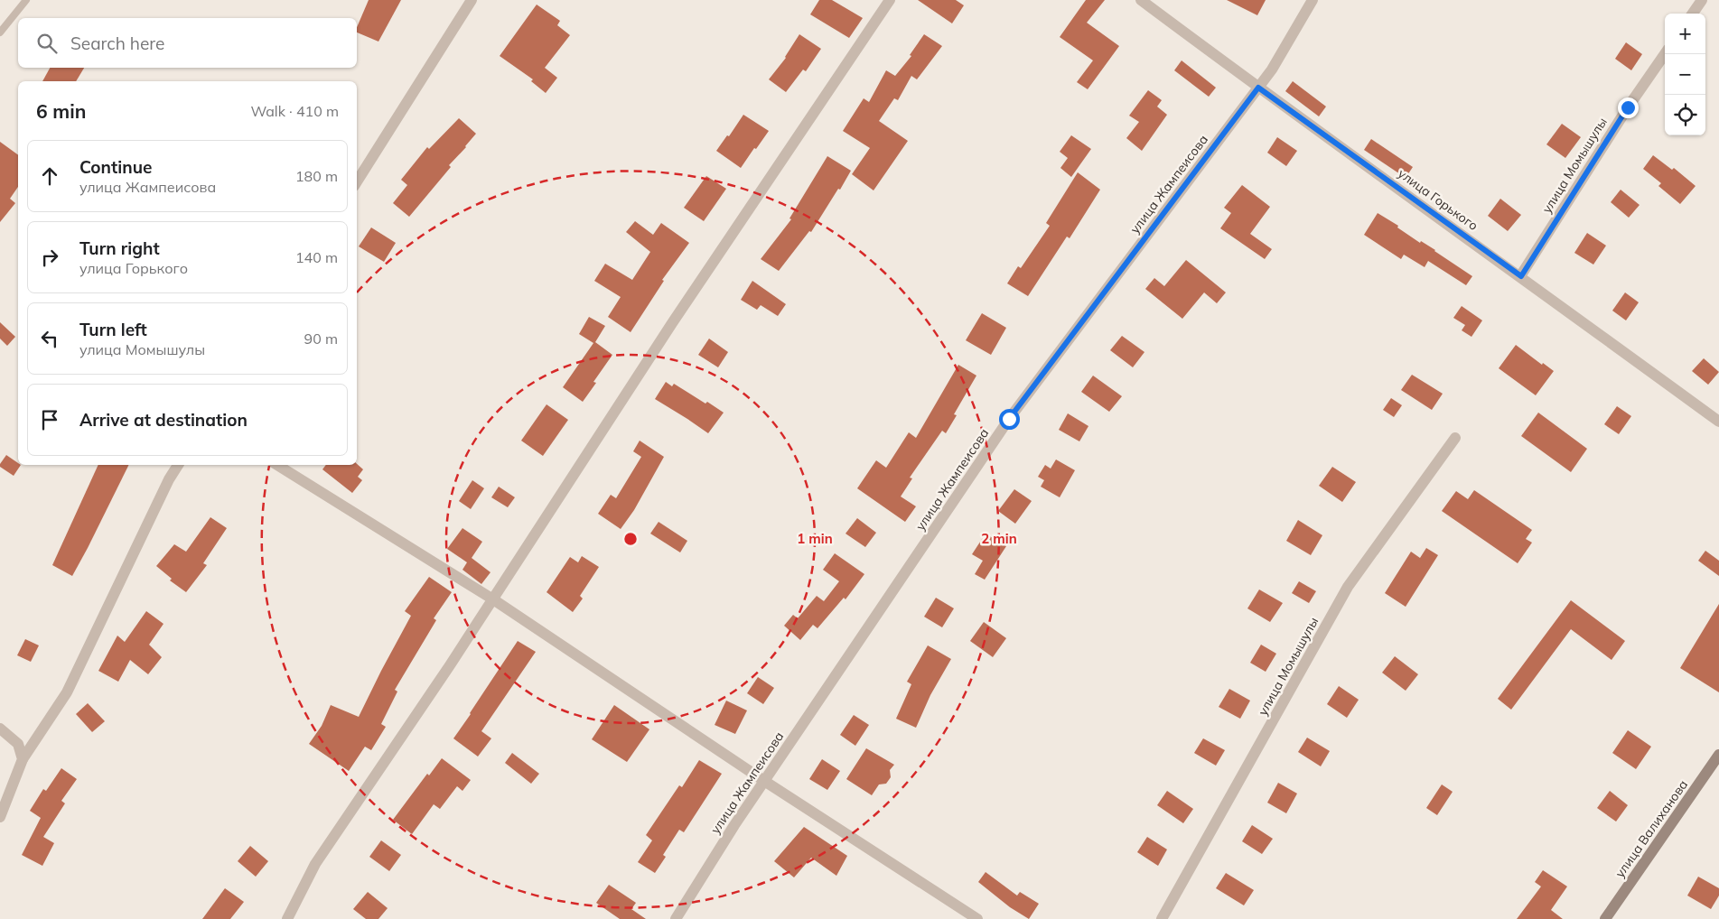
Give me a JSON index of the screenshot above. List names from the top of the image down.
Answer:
{
  "streets": {
    "main road": ["улица Валиханова"],
    "street": ["улица Момышулы", "улица Жампеисова", "улица Горького"]
  },
  "crossings": [
    ["улица Момышулы", "улица Горького"],
    ["улица Жампеисова", "улица Горького"]
  ],
  "page": {
    "map_buttons": ["+", "−"],
    "search": "Search here",
    "heading": ["6 min", "Walk · 410 m"],
    "list": [
      ["Continue", "улица Жампеисова", "180 m"],
      ["Turn right", "улица Горького", "140 m"],
      ["Turn left", "улица Момышулы", "90 m"],
      "Arrive at destination"
    ]
  },
  "rings": ["1 min", "2 min"]
}
